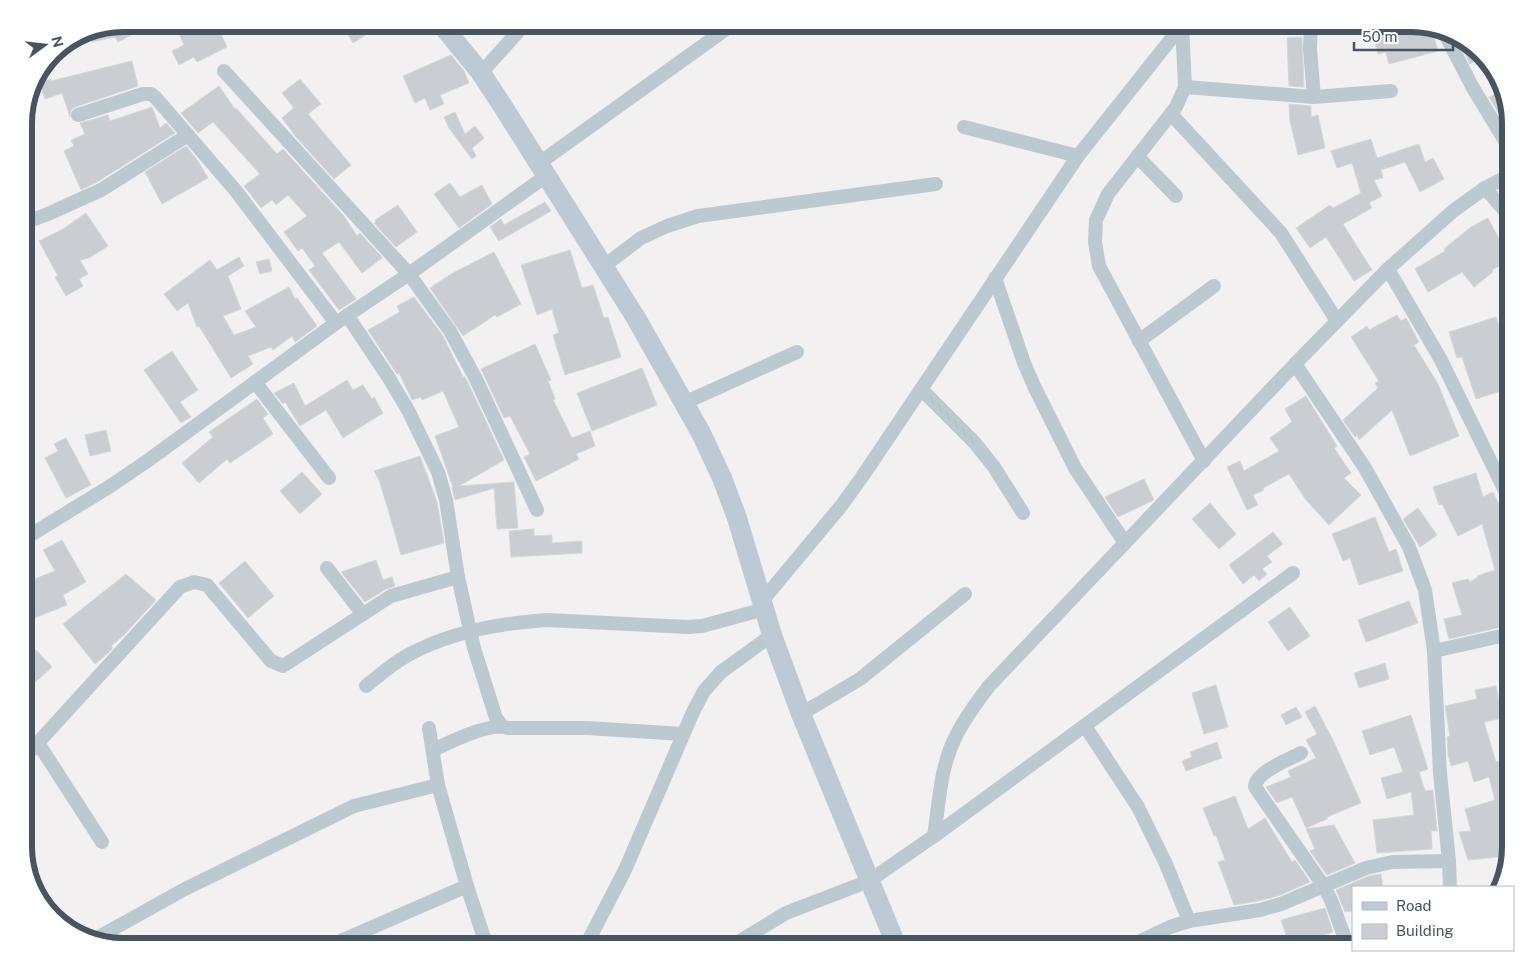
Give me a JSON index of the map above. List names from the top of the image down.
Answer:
{
  "legend": ["Road", "Building"],
  "scale_bar": "50 m",
  "north": "right"
}
